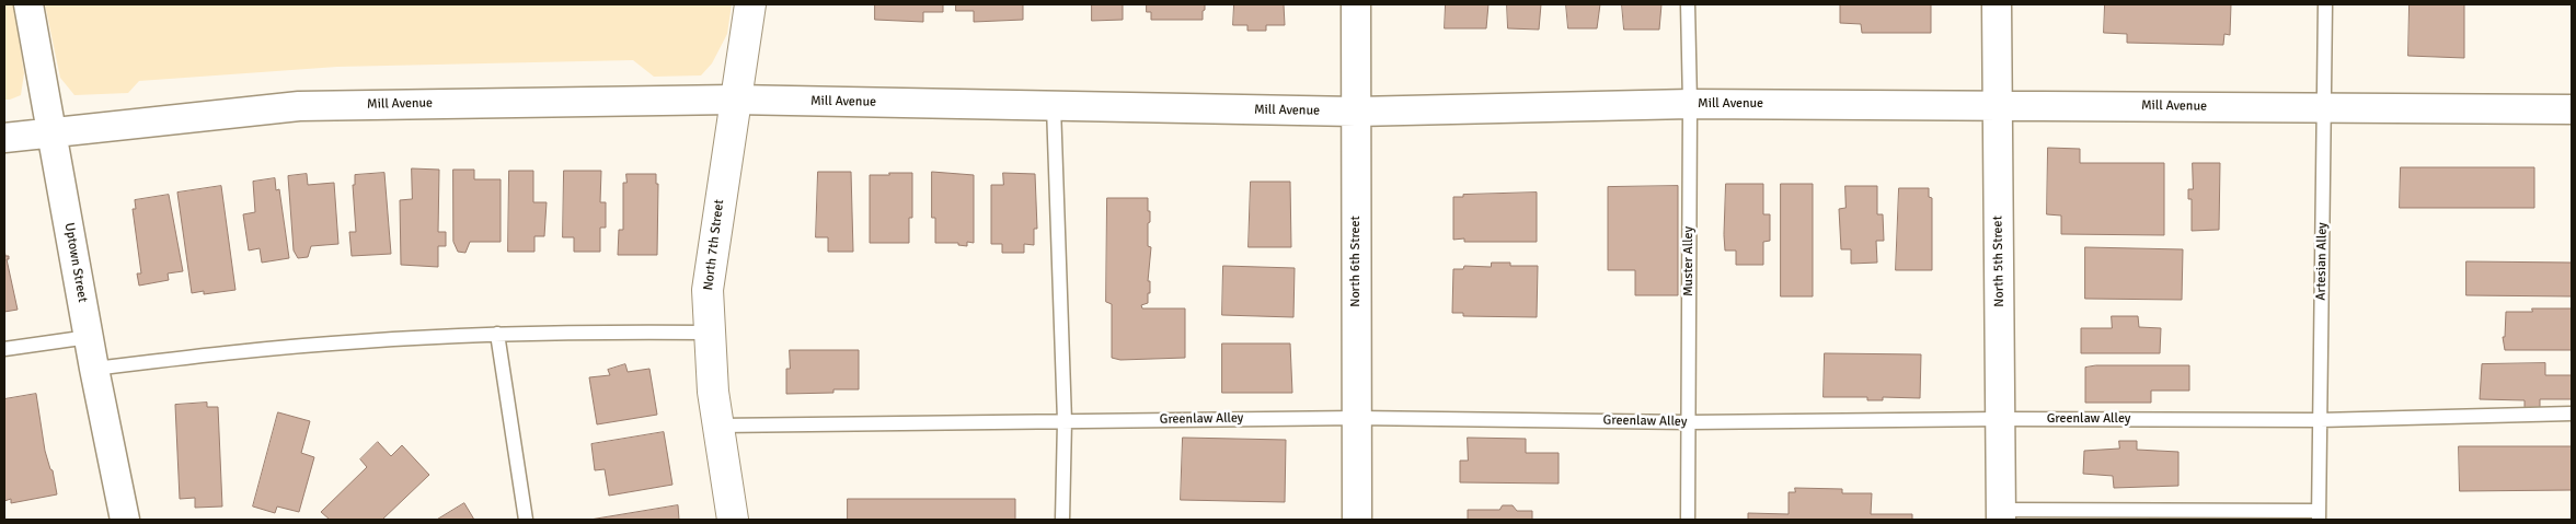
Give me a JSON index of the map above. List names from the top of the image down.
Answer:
{
  "streets": {
    "street": [
      "Mill Avenue",
      "North 7th Street",
      "North 6th Street",
      "North 5th Street",
      "Uptown Street"
    ],
    "lane": ["Muster Alley", "Artesian Alley", "Greenlaw Alley"]
  },
  "crossings": [
    ["Mill Avenue", "North 7th Street"],
    ["Mill Avenue", "North 6th Street"],
    ["Mill Avenue", "Muster Alley"],
    ["Mill Avenue", "North 5th Street"],
    ["Mill Avenue", "Artesian Alley"],
    ["Mill Avenue", "Uptown Street"],
    ["North 7th Street", "Greenlaw Alley"],
    ["North 6th Street", "Greenlaw Alley"],
    ["Muster Alley", "Greenlaw Alley"],
    ["North 5th Street", "Greenlaw Alley"],
    ["Artesian Alley", "Greenlaw Alley"]
  ]
}
